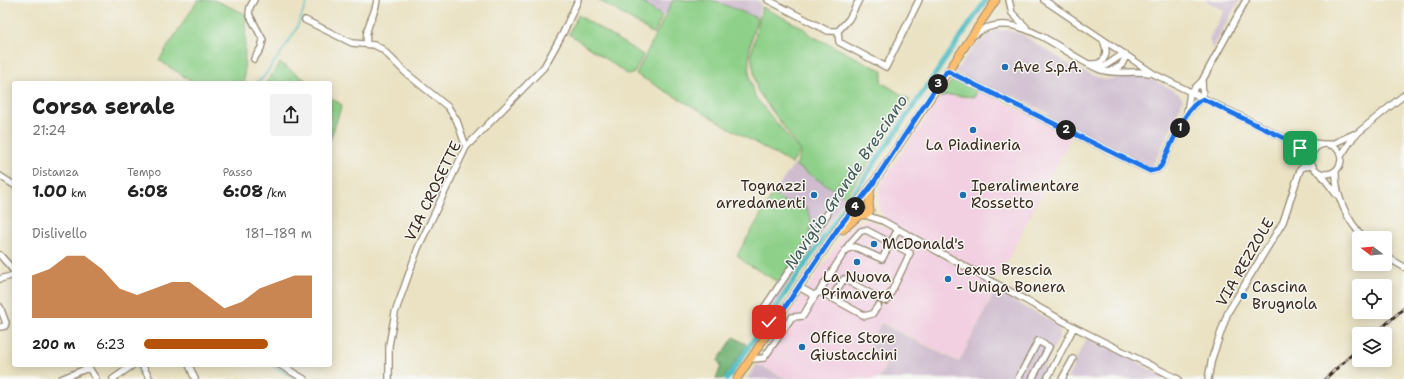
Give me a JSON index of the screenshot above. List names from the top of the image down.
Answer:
{
  "streets": {
    "street": ["VIA CROSETTE", "VIA REZZOLE"]
  },
  "water": ["Naviglio Grande Bresciano"],
  "places": [
    "Ave S.p.A.",
    "La Piadineria",
    "Tognazzi arredamenti",
    "Iperalimentare Rossetto",
    "McDonald's",
    "La Nuova Primavera",
    "Lexus Brescia - Uniqa Bonera",
    "Cascina Brugnola",
    "Office Store Giustacchini"
  ],
  "north": "left",
  "page": {
    "pins": [
      "3",
      "1",
      "2",
      "4"
    ],
    "heading": ["Corsa serale", "21:24"],
    "stats": [
      ["Distanza", "1.00 km"],
      ["Tempo", "6:08"],
      ["Passo", "6:08 /km"]
    ],
    "chart": ["Dislivello", "181–189 m"],
    "list": [
      {
        "name": "200 m",
        "note": "6:23"
      }
    ]
  }
}
